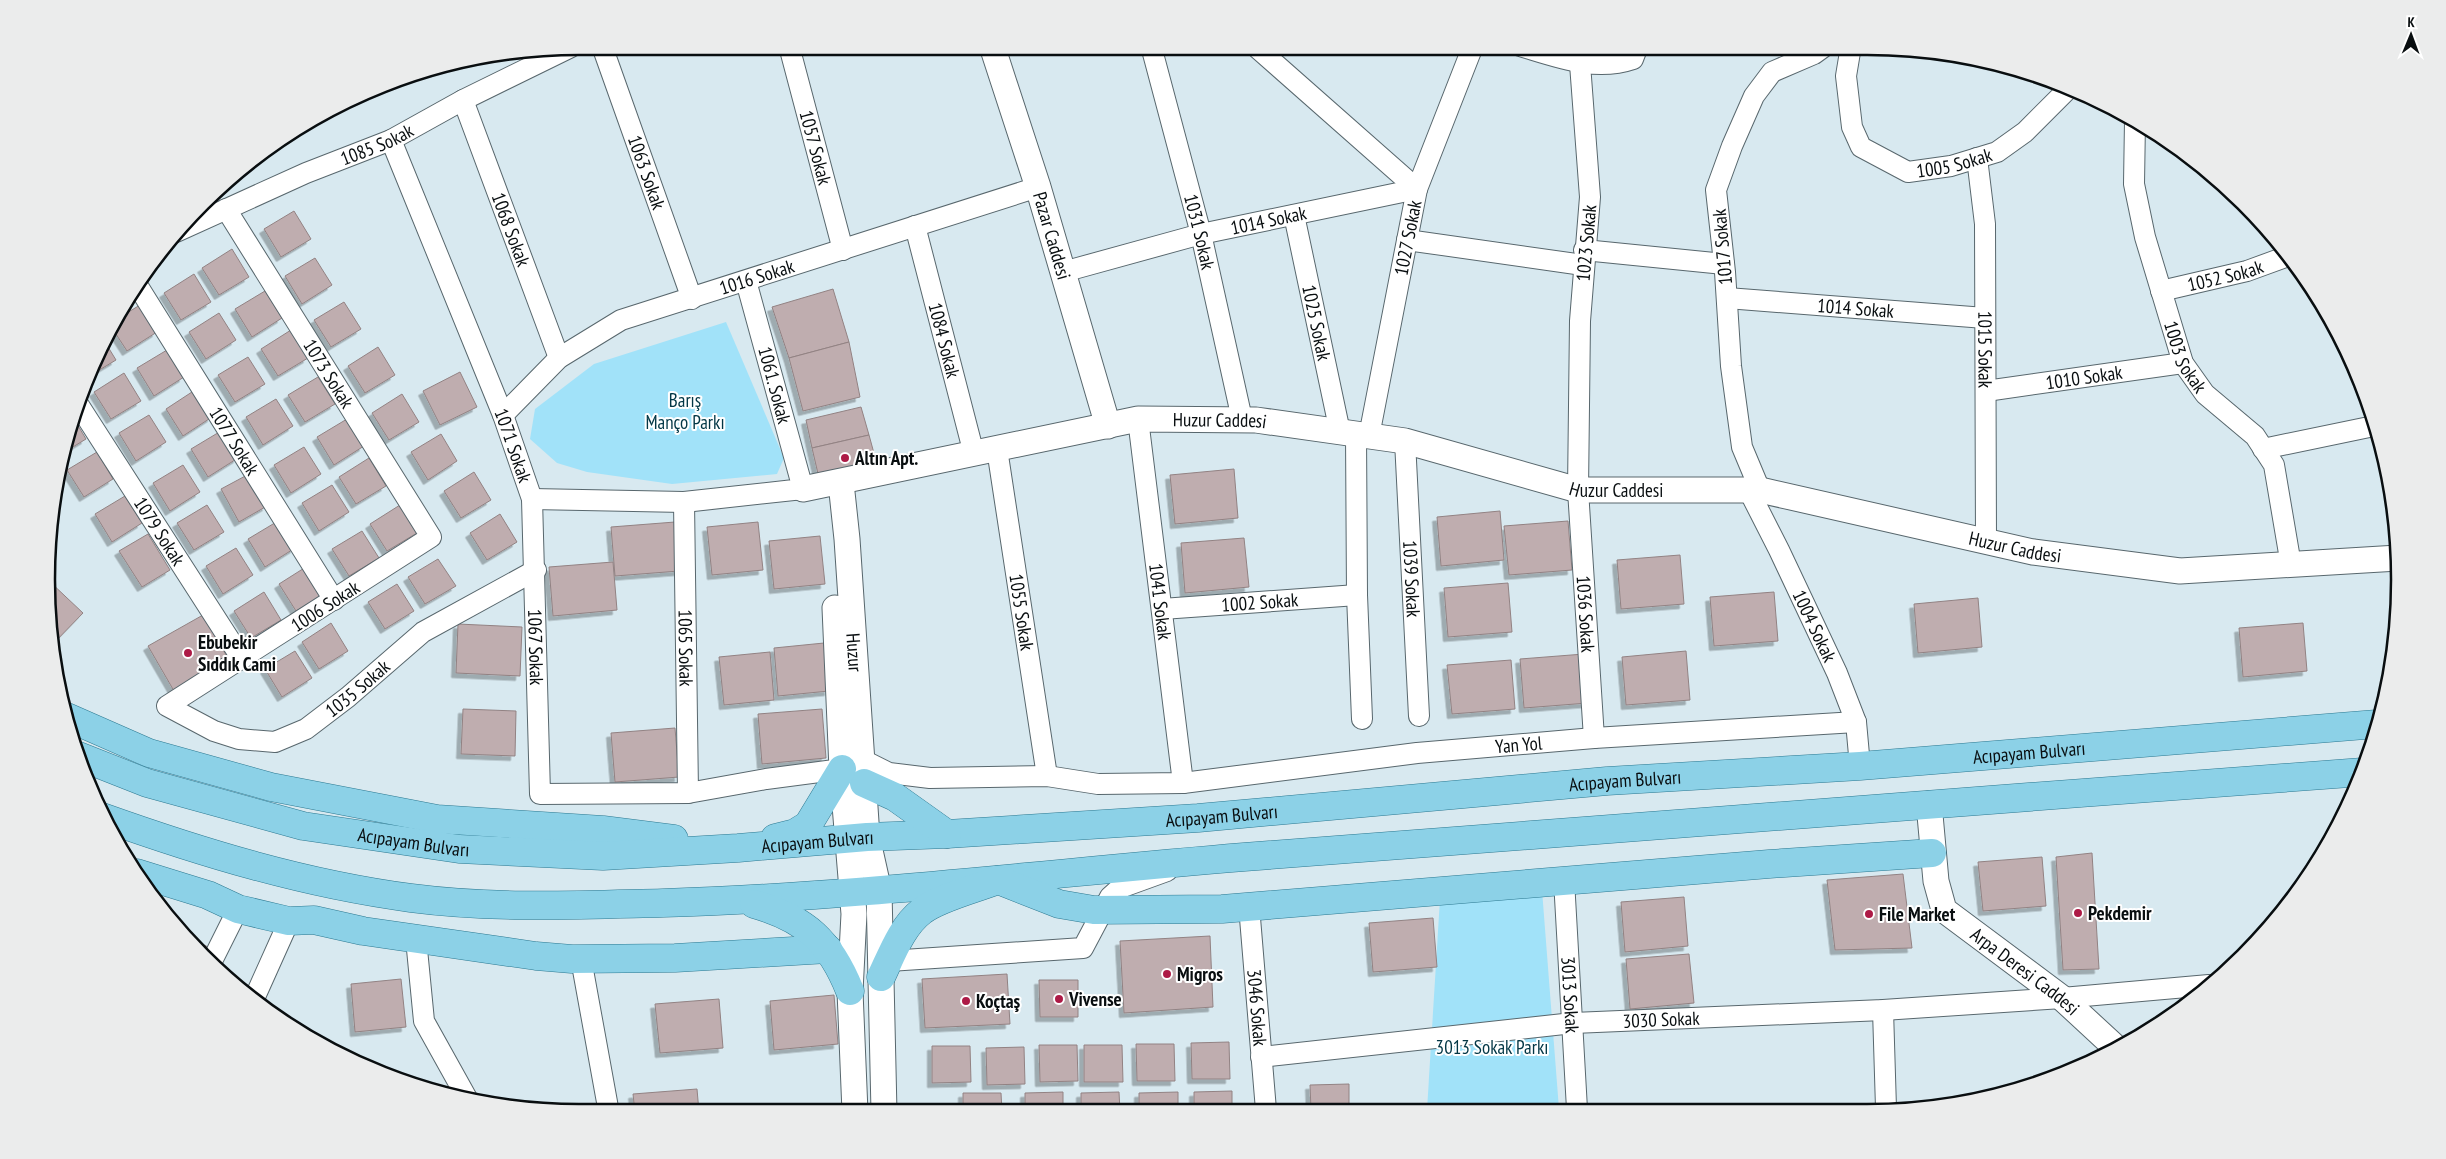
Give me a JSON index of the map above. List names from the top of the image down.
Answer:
{
  "streets": {
    "main road": ["Acıpayam Bulvarı"],
    "street": [
      "1085 Sokak",
      "1057 Sokak",
      "1005 Sokak",
      "1063 Sokak",
      "1014 Sokak",
      "1068 Sokak",
      "1031 Sokak",
      "Pazar Caddesi",
      "1027 Sokak",
      "1023 Sokak",
      "1017 Sokak",
      "1052 Sokak",
      "1016 Sokak",
      "1025 Sokak",
      "1084 Sokak",
      "1015 Sokak",
      "1003 Sokak",
      "1073 Sokak",
      "1010 Sokak",
      "1061. Sokak",
      "Huzur Caddesi",
      "1077 Sokak",
      "1071 Sokak",
      "1079 Sokak",
      "1039 Sokak",
      "1041 Sokak",
      "1002 Sokak",
      "1006 Sokak",
      "1055 Sokak",
      "1036 Sokak",
      "1004 Sokak",
      "1067 Sokak",
      "1065 Sokak",
      "Huzur",
      "1035 Sokak",
      "Yan Yol",
      "Arpa Deresi Caddesi",
      "3013 Sokak",
      "3046 Sokak",
      "3030 Sokak"
    ]
  },
  "crossings": [
    ["1085 Sokak", "1068 Sokak"],
    ["1085 Sokak", "1073 Sokak"],
    ["1085 Sokak", "1071 Sokak"],
    ["1057 Sokak", "1016 Sokak"],
    ["1005 Sokak", "1015 Sokak"],
    ["1063 Sokak", "1016 Sokak"],
    ["1014 Sokak", "1031 Sokak"],
    ["1014 Sokak", "Pazar Caddesi"],
    ["1014 Sokak", "1027 Sokak"],
    ["1014 Sokak", "1017 Sokak"],
    ["1014 Sokak", "1025 Sokak"],
    ["1014 Sokak", "1015 Sokak"],
    ["1068 Sokak", "1016 Sokak"],
    ["1031 Sokak", "Huzur Caddesi"],
    ["Pazar Caddesi", "1016 Sokak"],
    ["Pazar Caddesi", "Huzur Caddesi"],
    ["1027 Sokak", "1025 Sokak"],
    ["1027 Sokak", "Huzur Caddesi"],
    ["1023 Sokak", "Huzur Caddesi"],
    ["1023 Sokak", "1036 Sokak"],
    ["1017 Sokak", "Huzur Caddesi"],
    ["1017 Sokak", "1004 Sokak"],
    ["1052 Sokak", "1003 Sokak"],
    ["1016 Sokak", "1084 Sokak"],
    ["1016 Sokak", "1061. Sokak"],
    ["1016 Sokak", "1071 Sokak"],
    ["1025 Sokak", "Huzur Caddesi"],
    ["1084 Sokak", "Huzur Caddesi"],
    ["1084 Sokak", "1055 Sokak"],
    ["1015 Sokak", "1010 Sokak"],
    ["1015 Sokak", "Huzur Caddesi"],
    ["1003 Sokak", "1010 Sokak"],
    ["1003 Sokak", "Huzur Caddesi"],
    ["1073 Sokak", "1006 Sokak"],
    ["1061. Sokak", "Huzur Caddesi"],
    ["1061. Sokak", "1071 Sokak"],
    ["1061. Sokak", "Huzur"],
    ["Huzur Caddesi", "1071 Sokak"],
    ["Huzur Caddesi", "1039 Sokak"],
    ["Huzur Caddesi", "1041 Sokak"],
    ["Huzur Caddesi", "1055 Sokak"],
    ["Huzur Caddesi", "1036 Sokak"],
    ["Huzur Caddesi", "1004 Sokak"],
    ["Huzur Caddesi", "Huzur"],
    ["1077 Sokak", "1006 Sokak"],
    ["1071 Sokak", "1067 Sokak"],
    ["1071 Sokak", "1065 Sokak"],
    ["1071 Sokak", "Huzur"],
    ["1079 Sokak", "1006 Sokak"],
    ["1041 Sokak", "1002 Sokak"],
    ["1041 Sokak", "Yan Yol"],
    ["1006 Sokak", "1035 Sokak"],
    ["1055 Sokak", "Yan Yol"],
    ["1036 Sokak", "Yan Yol"],
    ["1004 Sokak", "Yan Yol"],
    ["1004 Sokak", "Acıpayam Bulvarı"],
    ["1067 Sokak", "1065 Sokak"],
    ["1067 Sokak", "1035 Sokak"],
    ["Huzur", "Yan Yol"],
    ["Huzur", "Acıpayam Bulvarı"],
    ["Arpa Deresi Caddesi", "3030 Sokak"],
    ["3013 Sokak", "3030 Sokak"],
    ["3046 Sokak", "3030 Sokak"]
  ],
  "parks": ["Barış Manço Parkı", "3013 Sokak Parkı"],
  "places": [
    "Altın Apt.",
    "Ebubekir Sıddık Cami",
    "Pekdemir",
    "File Market",
    "Migros",
    "Vivense",
    "Koçtaş"
  ],
  "north": "top"
}
